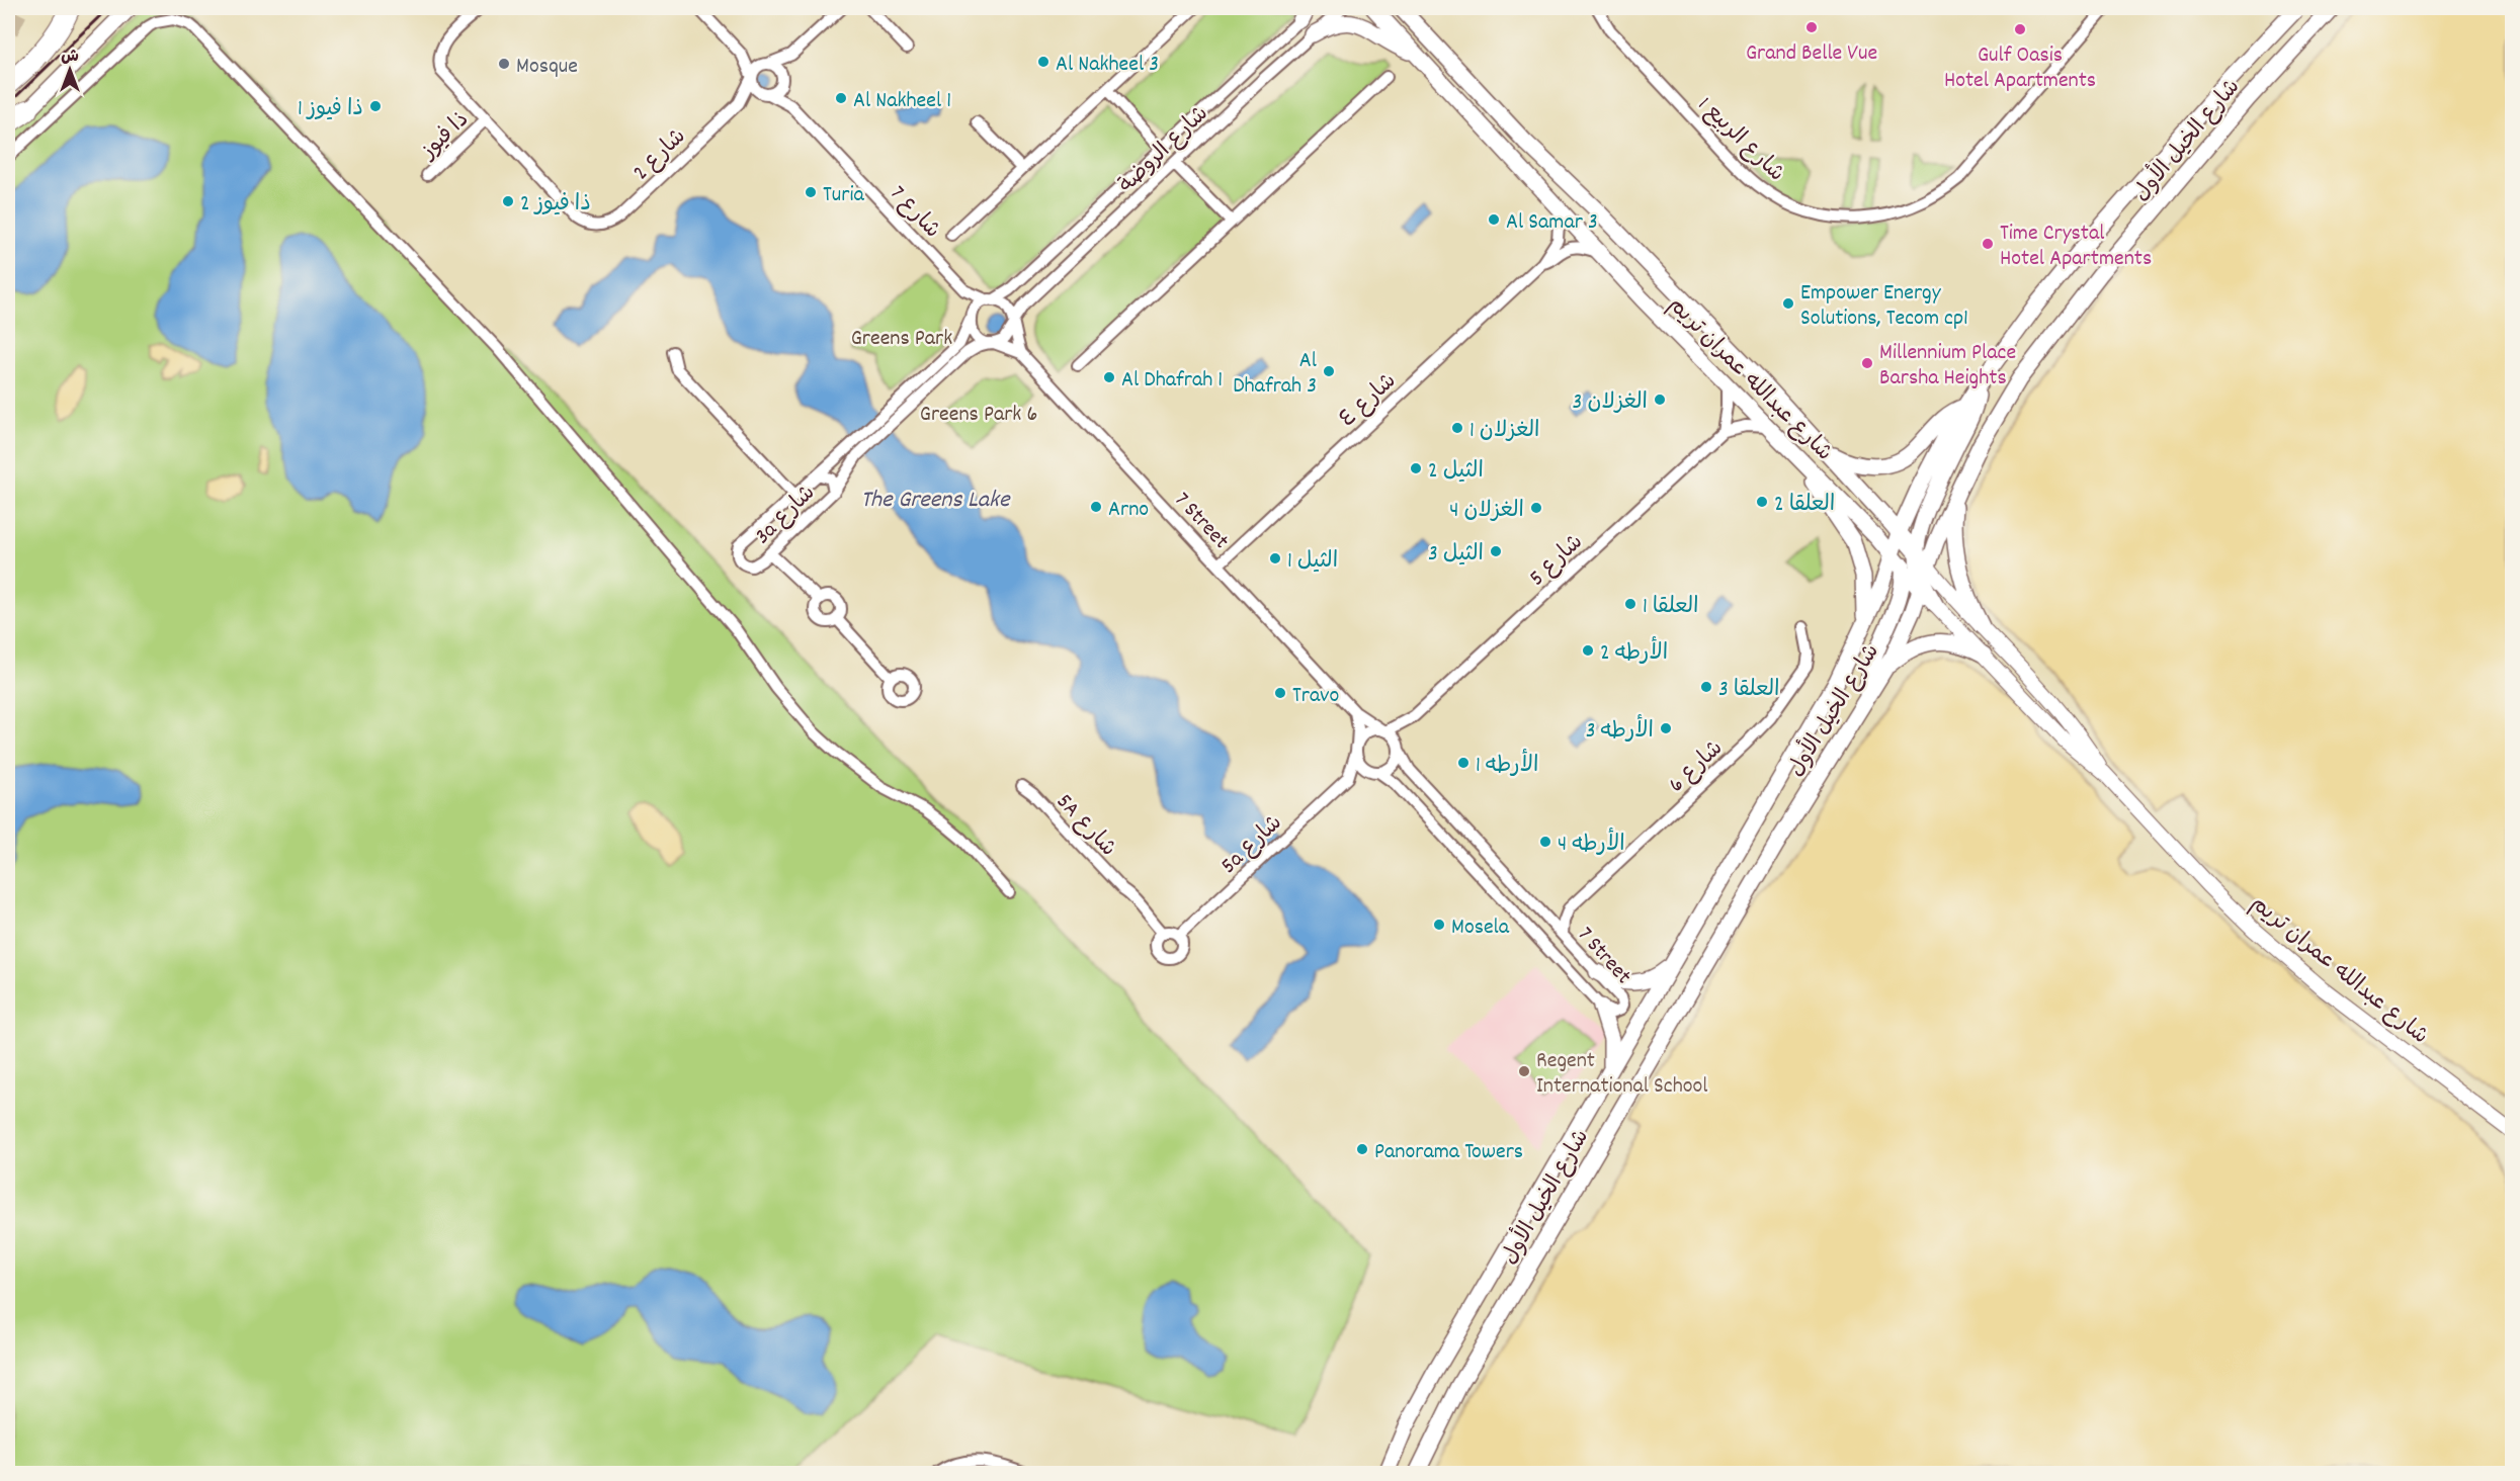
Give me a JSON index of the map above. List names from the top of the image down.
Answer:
{
  "streets": {
    "main road": ["شارع الخيل الأول", "شارع عبدالله عمران تريم"],
    "street": [
      "ذا فيوز",
      "شارع الربيع 1",
      "شارع الروضة",
      "شارع 2",
      "شارع 7",
      "شارع ٤",
      "3a شارع",
      "7 Street",
      "شارع 5",
      "شارع 6",
      "5A شارع",
      "5a شارع"
    ]
  },
  "crossings": [
    ["ذا فيوز", "شارع 2"],
    ["شارع الخيل الأول", "شارع عبدالله عمران تريم"],
    ["شارع الروضة", "شارع 7"],
    ["شارع الروضة", "3a شارع"],
    ["شارع 2", "شارع 7"],
    ["شارع 7", "3a شارع"],
    ["شارع عبدالله عمران تريم", "شارع ٤"],
    ["شارع ٤", "7 Street"],
    ["7 Street", "شارع 5"],
    ["7 Street", "5a شارع"],
    ["شارع 5", "5a شارع"],
    ["5A شارع", "5a شارع"]
  ],
  "water": ["The Greens Lake"],
  "parks": ["Greens Park", "Greens Park 6"],
  "places": [
    "Grand Belle Vue",
    "Gulf Oasis Hotel Apartments",
    "Al Nakheel 3",
    "Mosque",
    "Al Nakheel 1",
    "ذا فيوز 1",
    "Turia",
    "ذا فيوز 2",
    "Al Samar 3",
    "Time Crystal Hotel Apartments",
    "Empower Energy Solutions, Tecom cp1",
    "Millennium Place Barsha Heights",
    "Al Dhafrah 3",
    "Al Dhafrah 1",
    "الغزلان 3",
    "الغزلان 1",
    "الثيل 2",
    "العلقا 2",
    "Arno",
    "الغزلان 4",
    "الثيل 3",
    "الثيل 1",
    "العلقا 1",
    "الأرطه 2",
    "العلقا 3",
    "Travo",
    "الأرطه 3",
    "الأرطه 1",
    "الأرطه 4",
    "Mosela",
    "Regent International School",
    "Panorama Towers"
  ],
  "north": "top"
}
